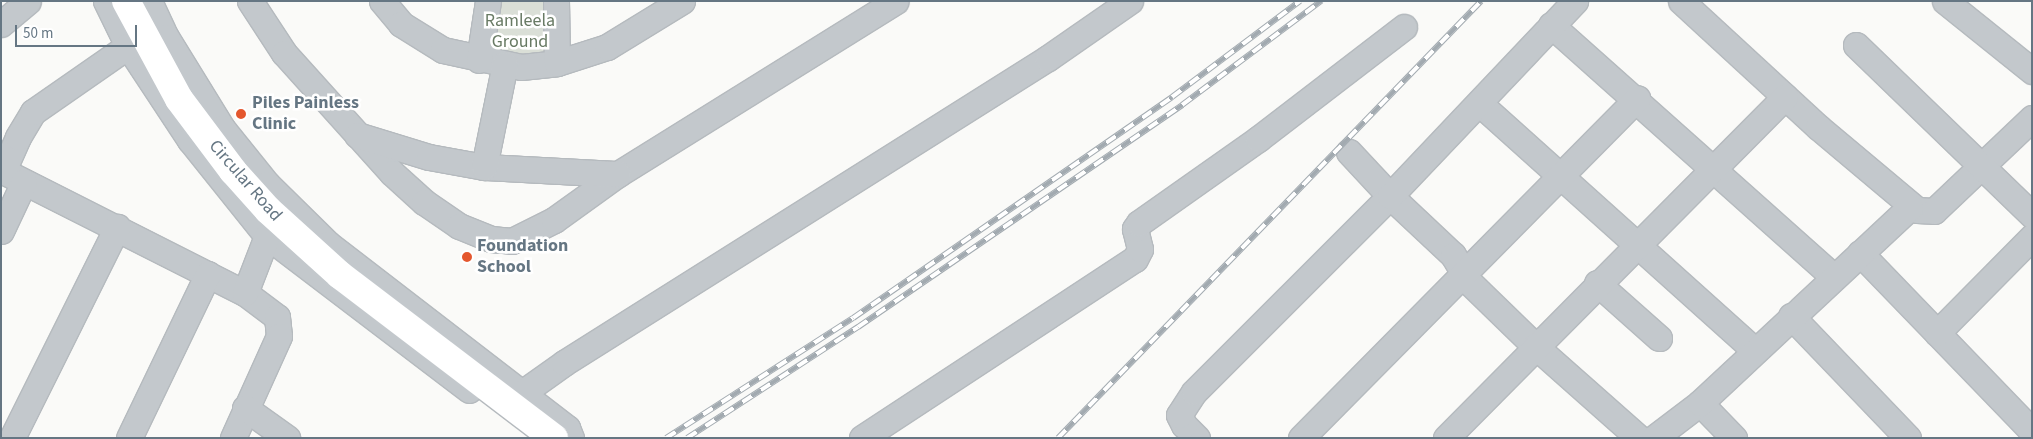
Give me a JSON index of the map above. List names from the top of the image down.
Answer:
{
  "streets": {
    "main road": ["Circular Road"]
  },
  "parks": ["Ramleela Ground"],
  "places": ["Piles Painless Clinic", "Foundation School"],
  "scale_bar": "50 m"
}
